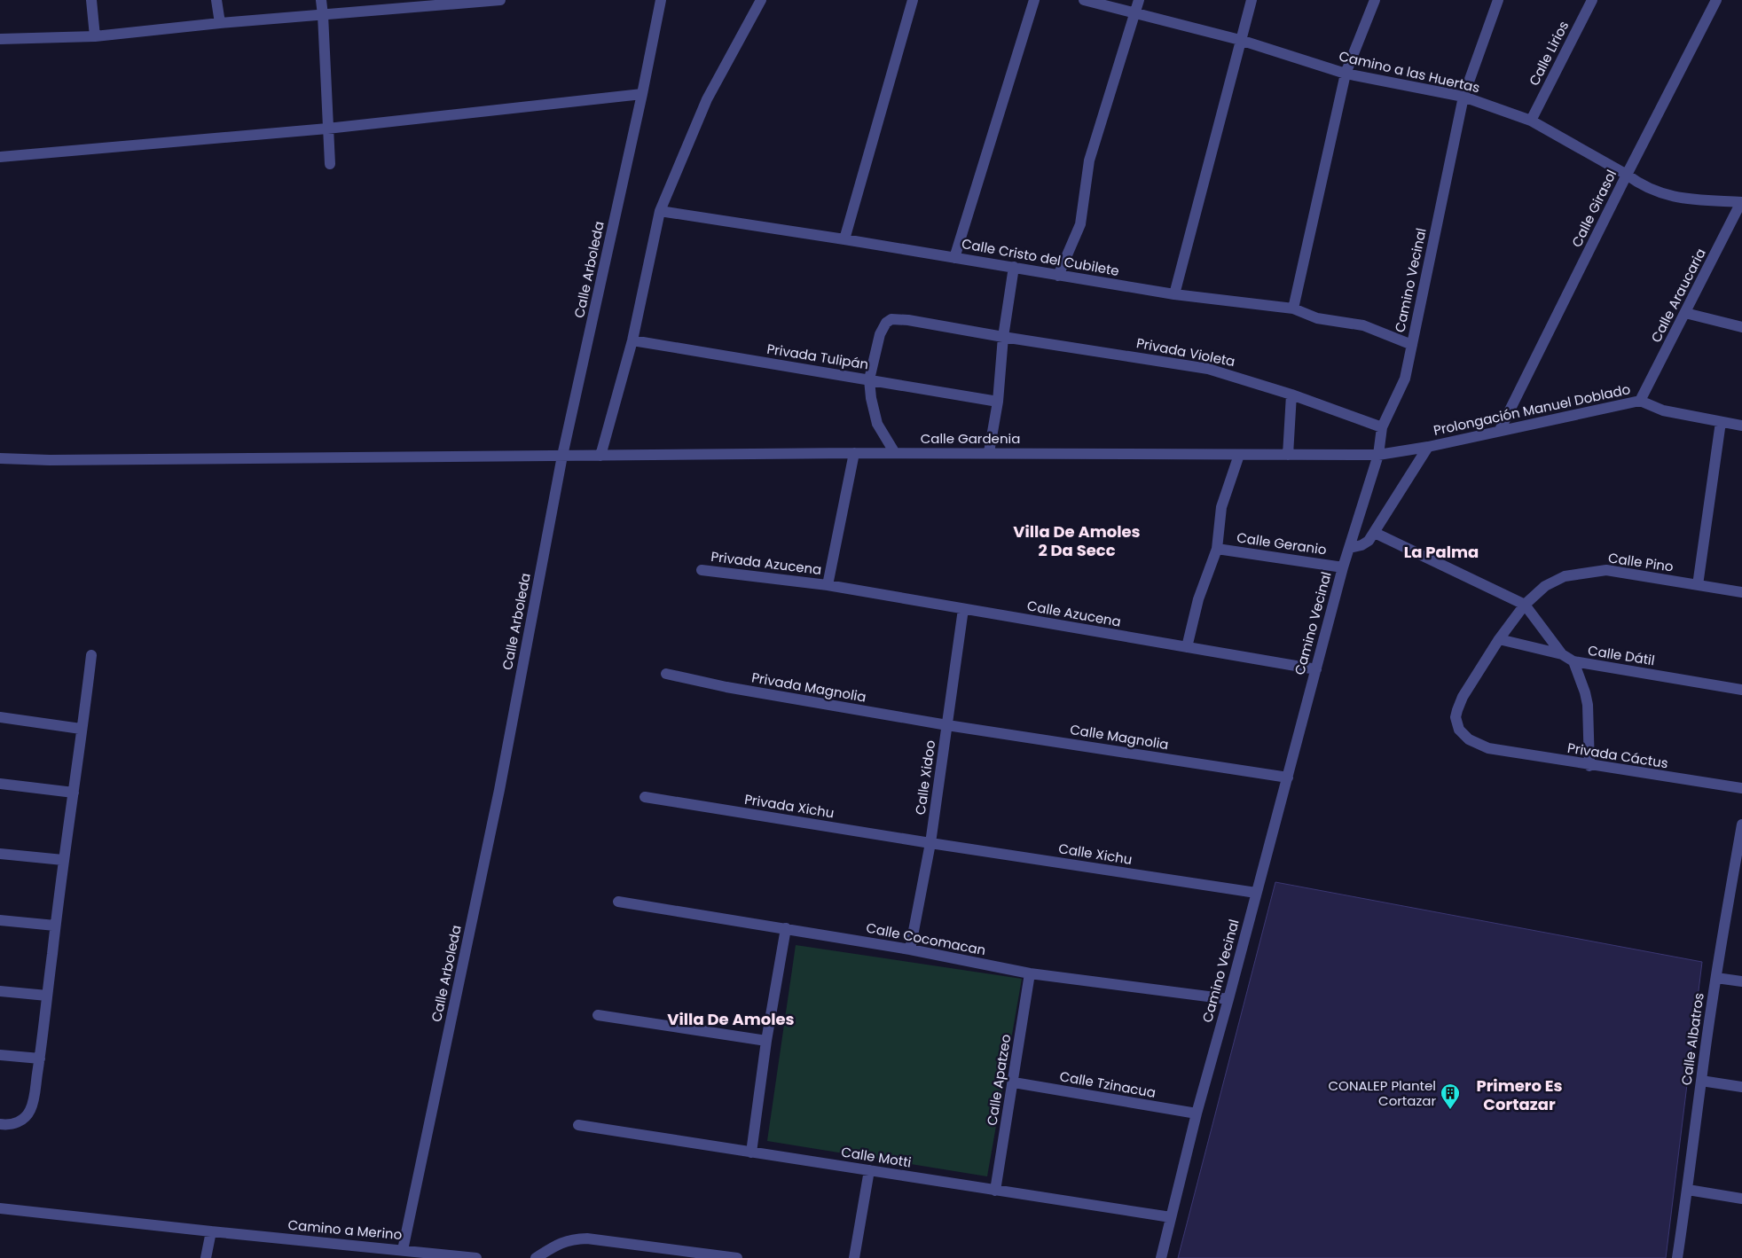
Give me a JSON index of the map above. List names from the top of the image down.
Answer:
{
  "streets": {
    "street": [
      "Calle Lirios",
      "Camino a las Huertas",
      "Calle Girasol",
      "Calle Cristo del Cubilete",
      "Calle Arboleda",
      "Camino Vecinal",
      "Calle Araucaria",
      "Privada Violeta",
      "Privada Tulipán",
      "Prolongación Manuel Doblado",
      "Calle Gardenia",
      "Calle Geranio",
      "Calle Pino",
      "Privada Azucena",
      "Calle Azucena",
      "Calle Dátil",
      "Privada Magnolia",
      "Calle Magnolia",
      "Privada Cáctus",
      "Calle Xidoo",
      "Privada Xichu",
      "Calle Xichu",
      "Calle Cocomacan",
      "Calle Albatros",
      "Calle Apatzeo",
      "Calle Tzinacua",
      "Calle Motti",
      "Camino a Merino"
    ]
  },
  "crossings": [
    ["Calle Lirios", "Camino a las Huertas"],
    ["Camino a las Huertas", "Calle Girasol"],
    ["Camino a las Huertas", "Camino Vecinal"],
    ["Camino a las Huertas", "Calle Araucaria"],
    ["Calle Girasol", "Prolongación Manuel Doblado"],
    ["Calle Cristo del Cubilete", "Camino Vecinal"],
    ["Calle Arboleda", "Calle Gardenia"],
    ["Calle Arboleda", "Camino a Merino"],
    ["Camino Vecinal", "Privada Violeta"],
    ["Camino Vecinal", "Prolongación Manuel Doblado"],
    ["Camino Vecinal", "Calle Gardenia"],
    ["Camino Vecinal", "Calle Geranio"],
    ["Camino Vecinal", "Calle Azucena"],
    ["Camino Vecinal", "Calle Magnolia"],
    ["Camino Vecinal", "Calle Xichu"],
    ["Camino Vecinal", "Calle Cocomacan"],
    ["Camino Vecinal", "Calle Tzinacua"],
    ["Camino Vecinal", "Calle Motti"],
    ["Calle Araucaria", "Prolongación Manuel Doblado"],
    ["Privada Violeta", "Privada Tulipán"],
    ["Prolongación Manuel Doblado", "Calle Gardenia"],
    ["Calle Pino", "Calle Dátil"],
    ["Calle Pino", "Privada Cáctus"],
    ["Privada Azucena", "Calle Azucena"],
    ["Calle Azucena", "Calle Xidoo"],
    ["Calle Dátil", "Privada Cáctus"],
    ["Privada Magnolia", "Calle Magnolia"],
    ["Privada Magnolia", "Calle Xidoo"],
    ["Calle Magnolia", "Calle Xidoo"],
    ["Calle Xidoo", "Privada Xichu"],
    ["Calle Xidoo", "Calle Xichu"],
    ["Calle Xidoo", "Calle Cocomacan"],
    ["Privada Xichu", "Calle Xichu"],
    ["Calle Cocomacan", "Calle Apatzeo"],
    ["Calle Apatzeo", "Calle Tzinacua"],
    ["Calle Apatzeo", "Calle Motti"]
  ],
  "districts": [
    "Villa De Amoles 2 Da Secc",
    "La Palma",
    "Villa De Amoles",
    "Primero Es Cortazar"
  ],
  "places": {
    "building": ["CONALEP Plantel Cortazar"]
  }
}
